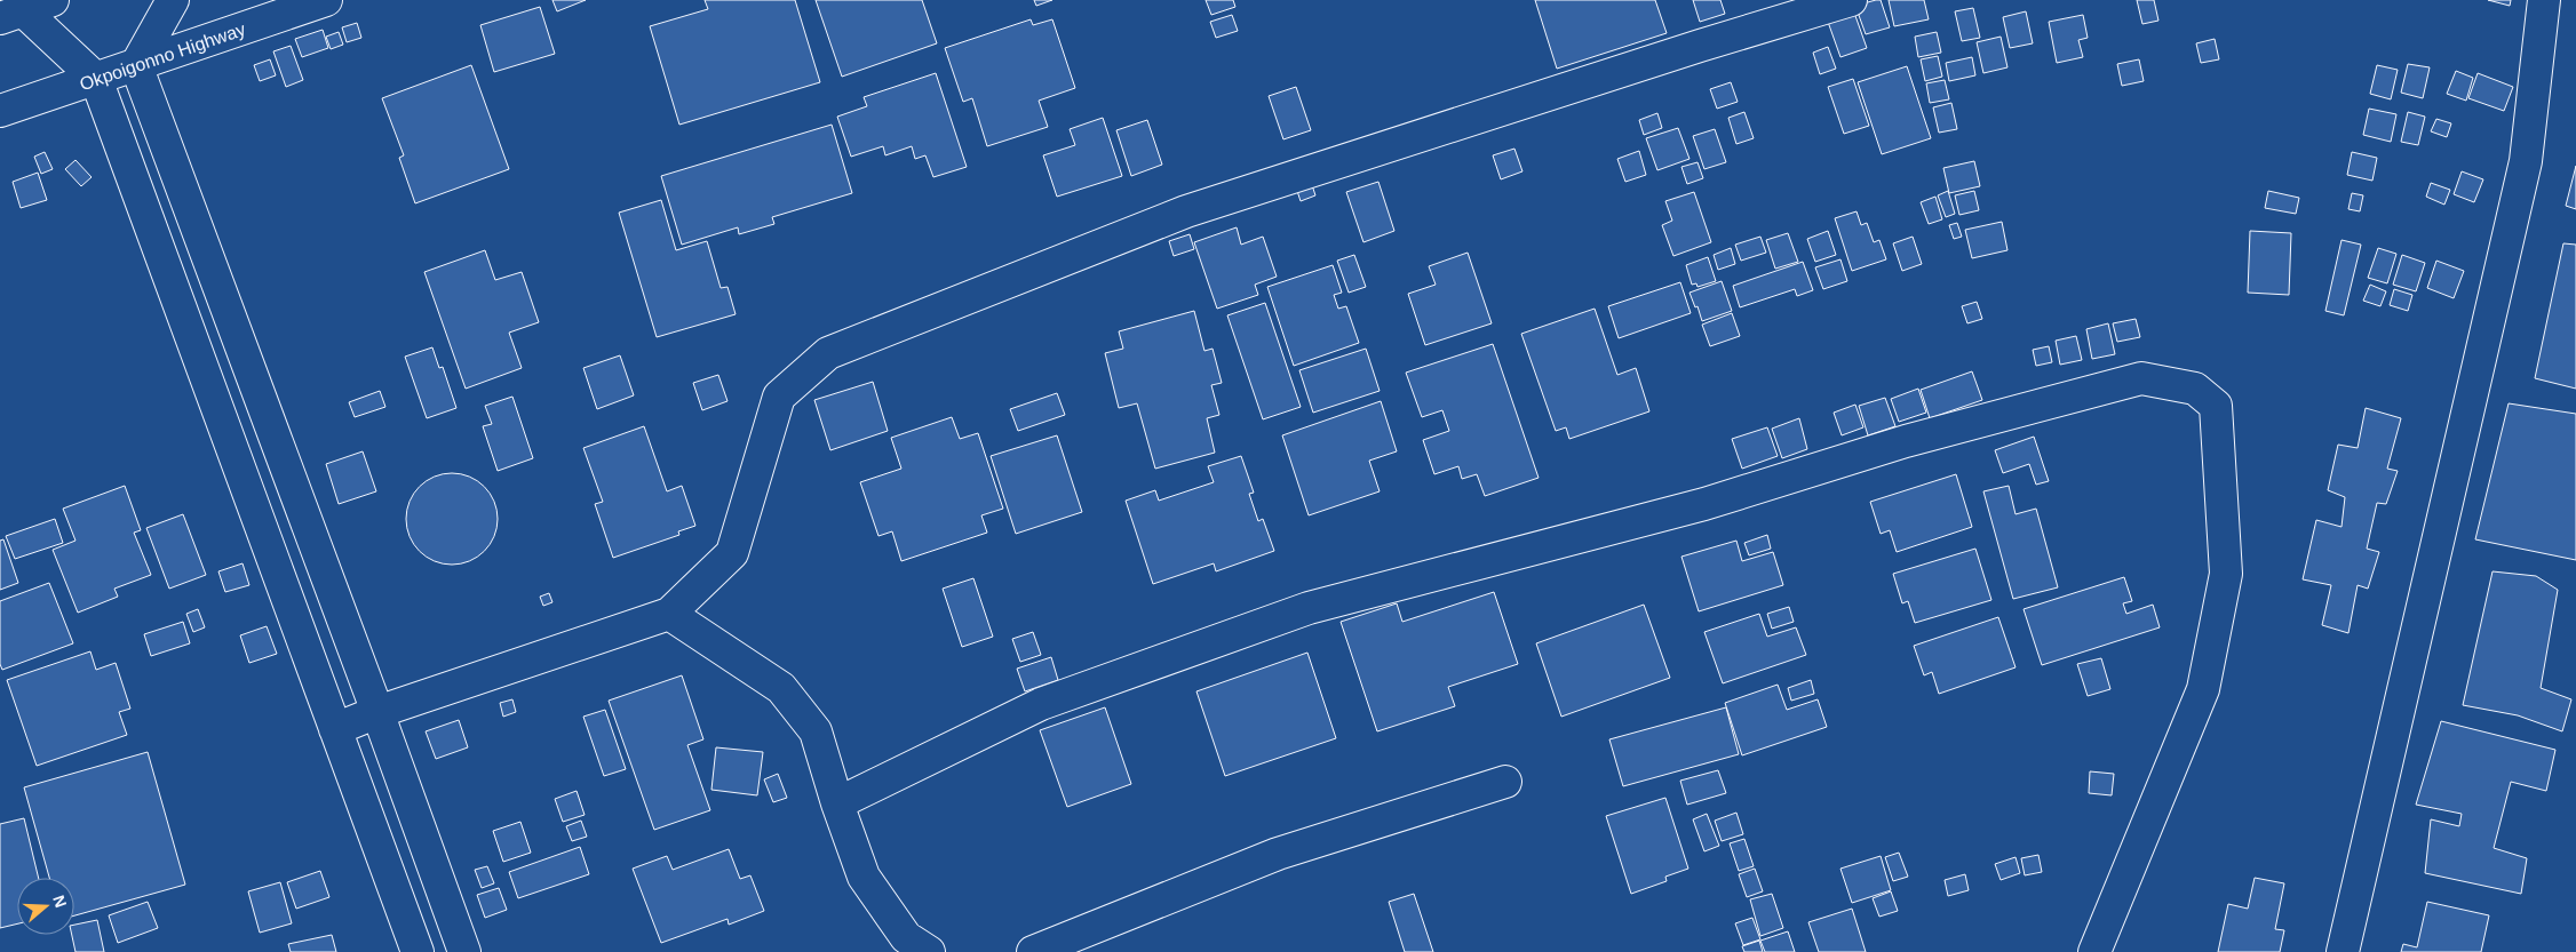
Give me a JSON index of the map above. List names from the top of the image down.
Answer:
{
  "streets": {
    "street": ["Okpoigonno Highway"]
  },
  "north": "right"
}
